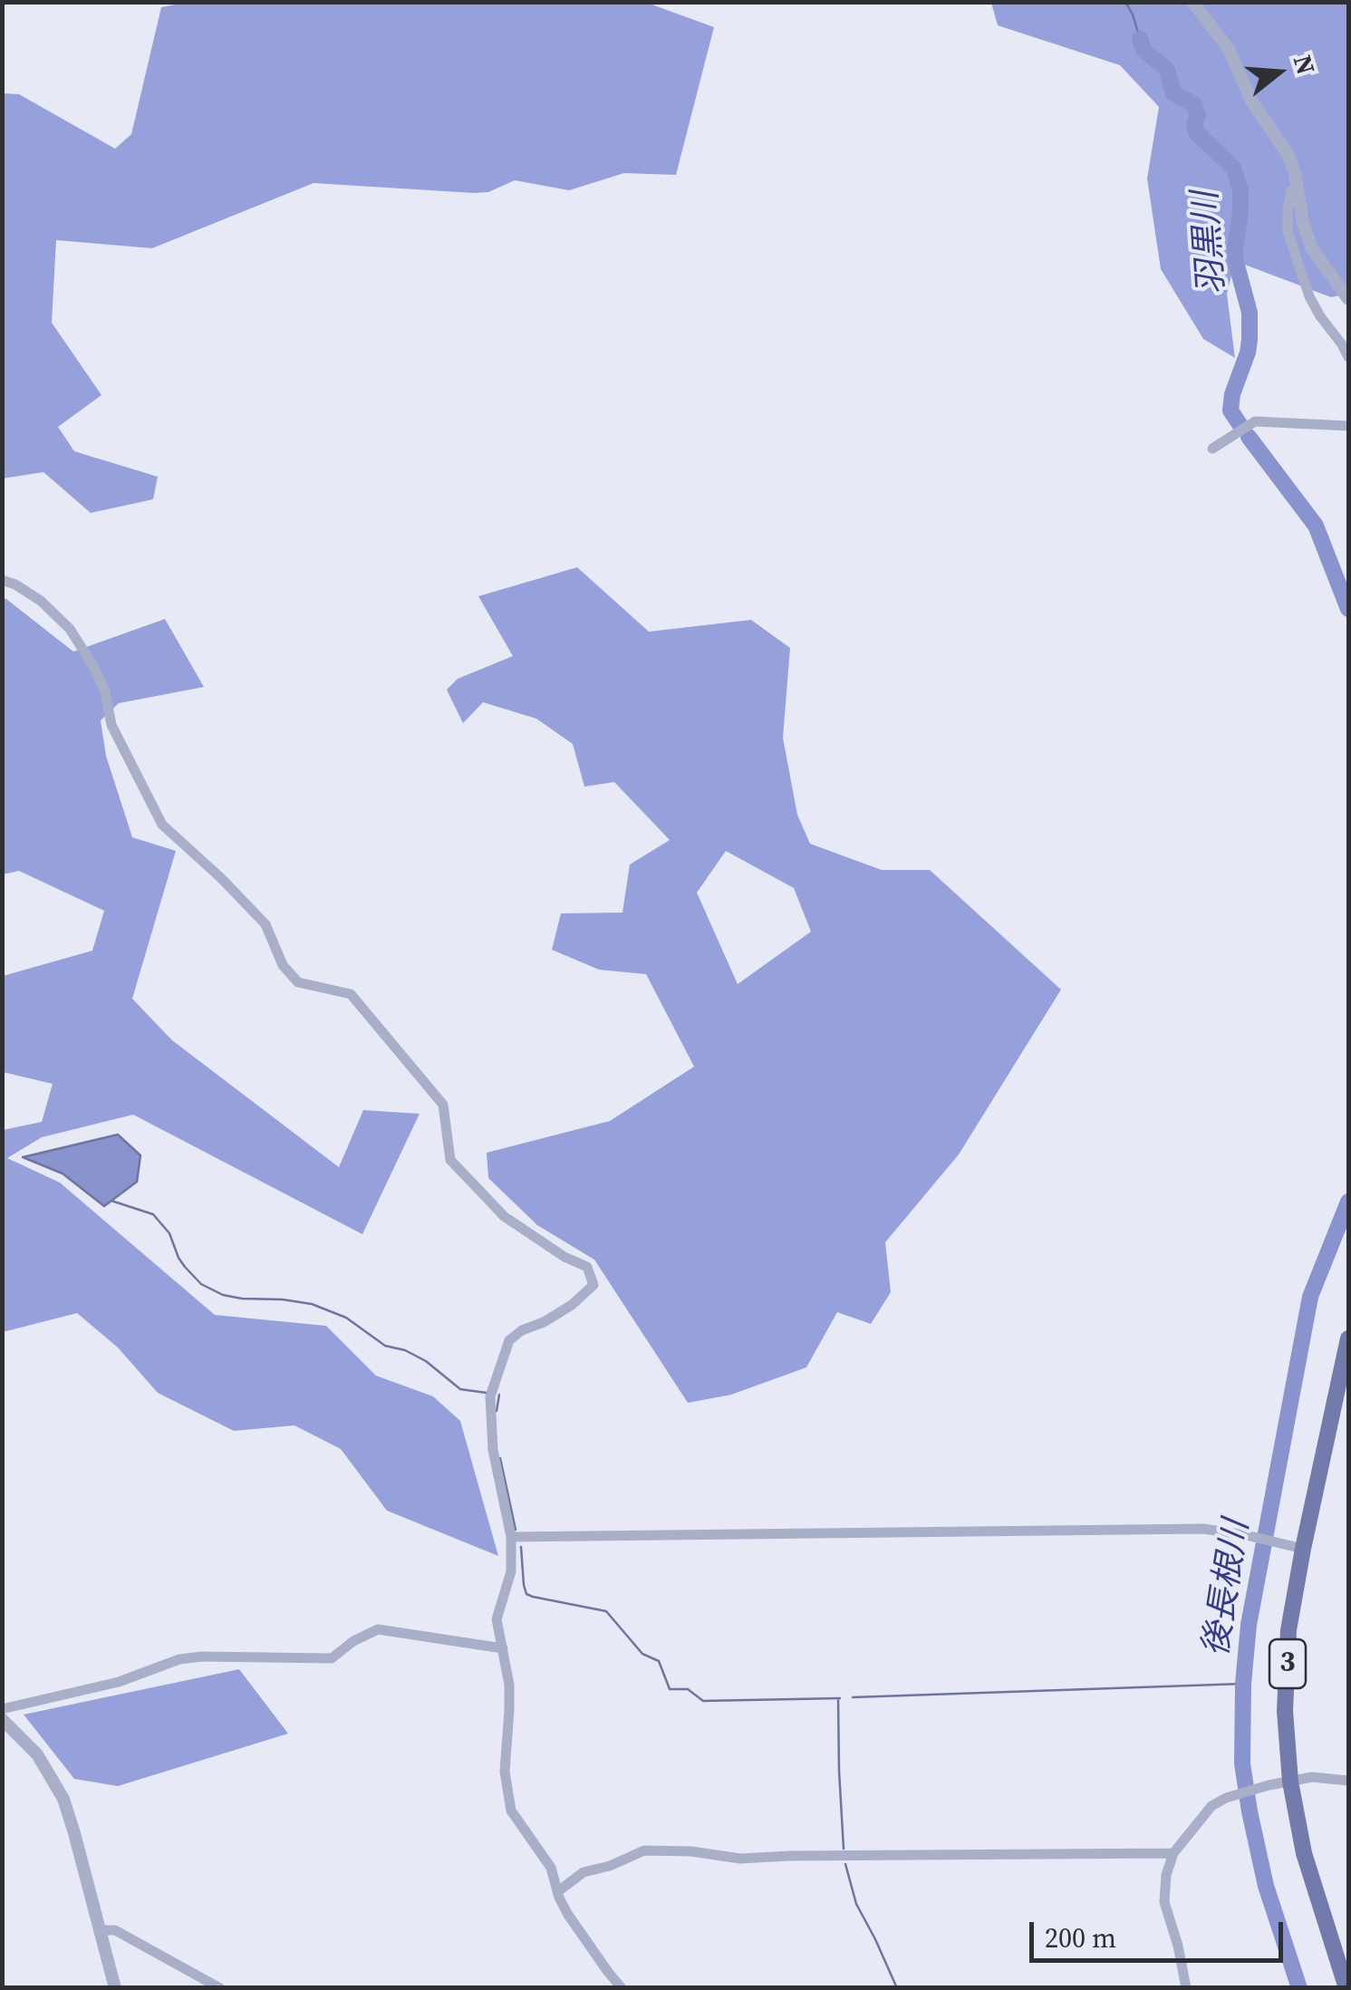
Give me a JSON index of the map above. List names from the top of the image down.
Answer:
{
  "streets": {
    "main road": ["3"]
  },
  "water": ["羽黒川", "後長根川"],
  "scale_bar": "200 m",
  "north": "right"
}
